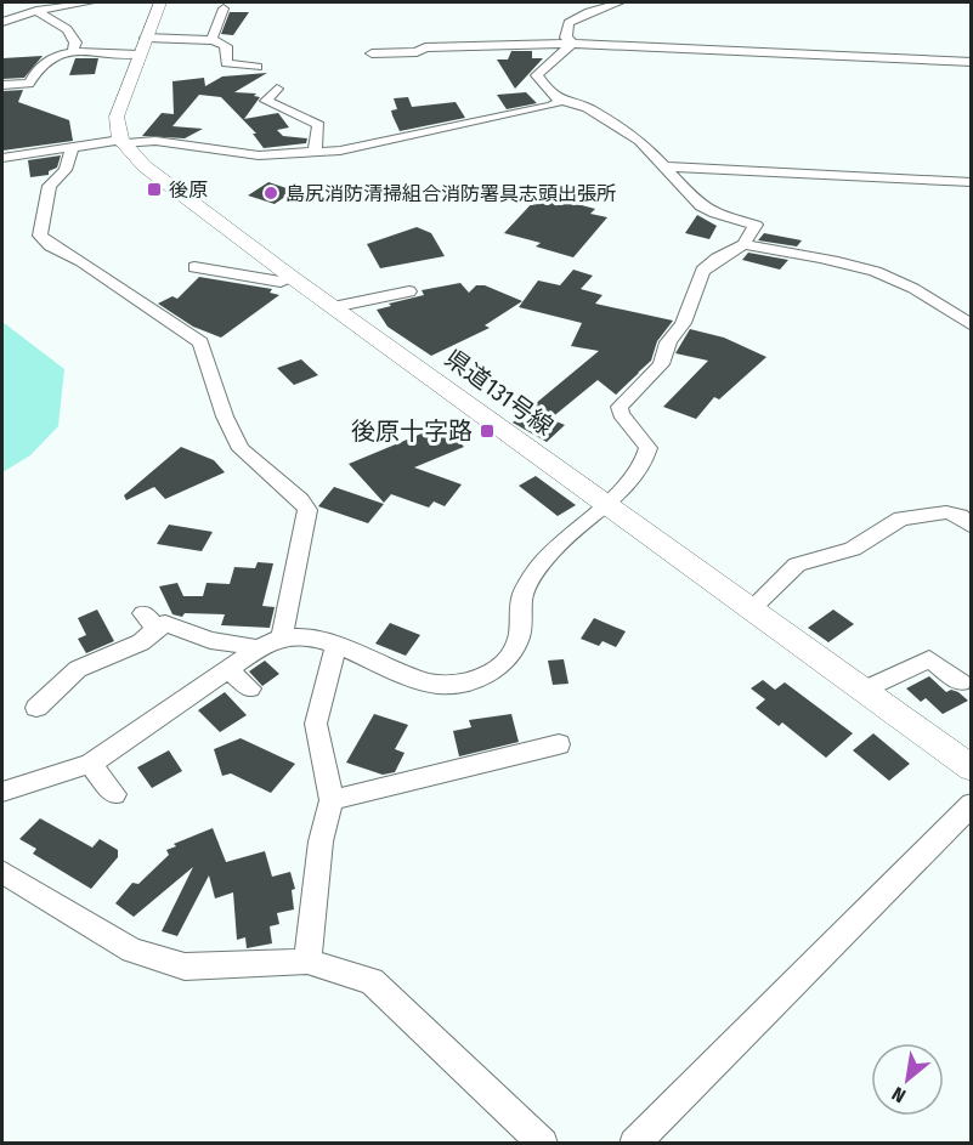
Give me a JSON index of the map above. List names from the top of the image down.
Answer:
{
  "streets": {
    "main road": ["県道131号線"]
  },
  "places": {
    "transit": ["後原", "後原十字路"],
    "other": ["島尻消防清掃組合消防署具志頭出張所"]
  },
  "north": "bottom left"
}
